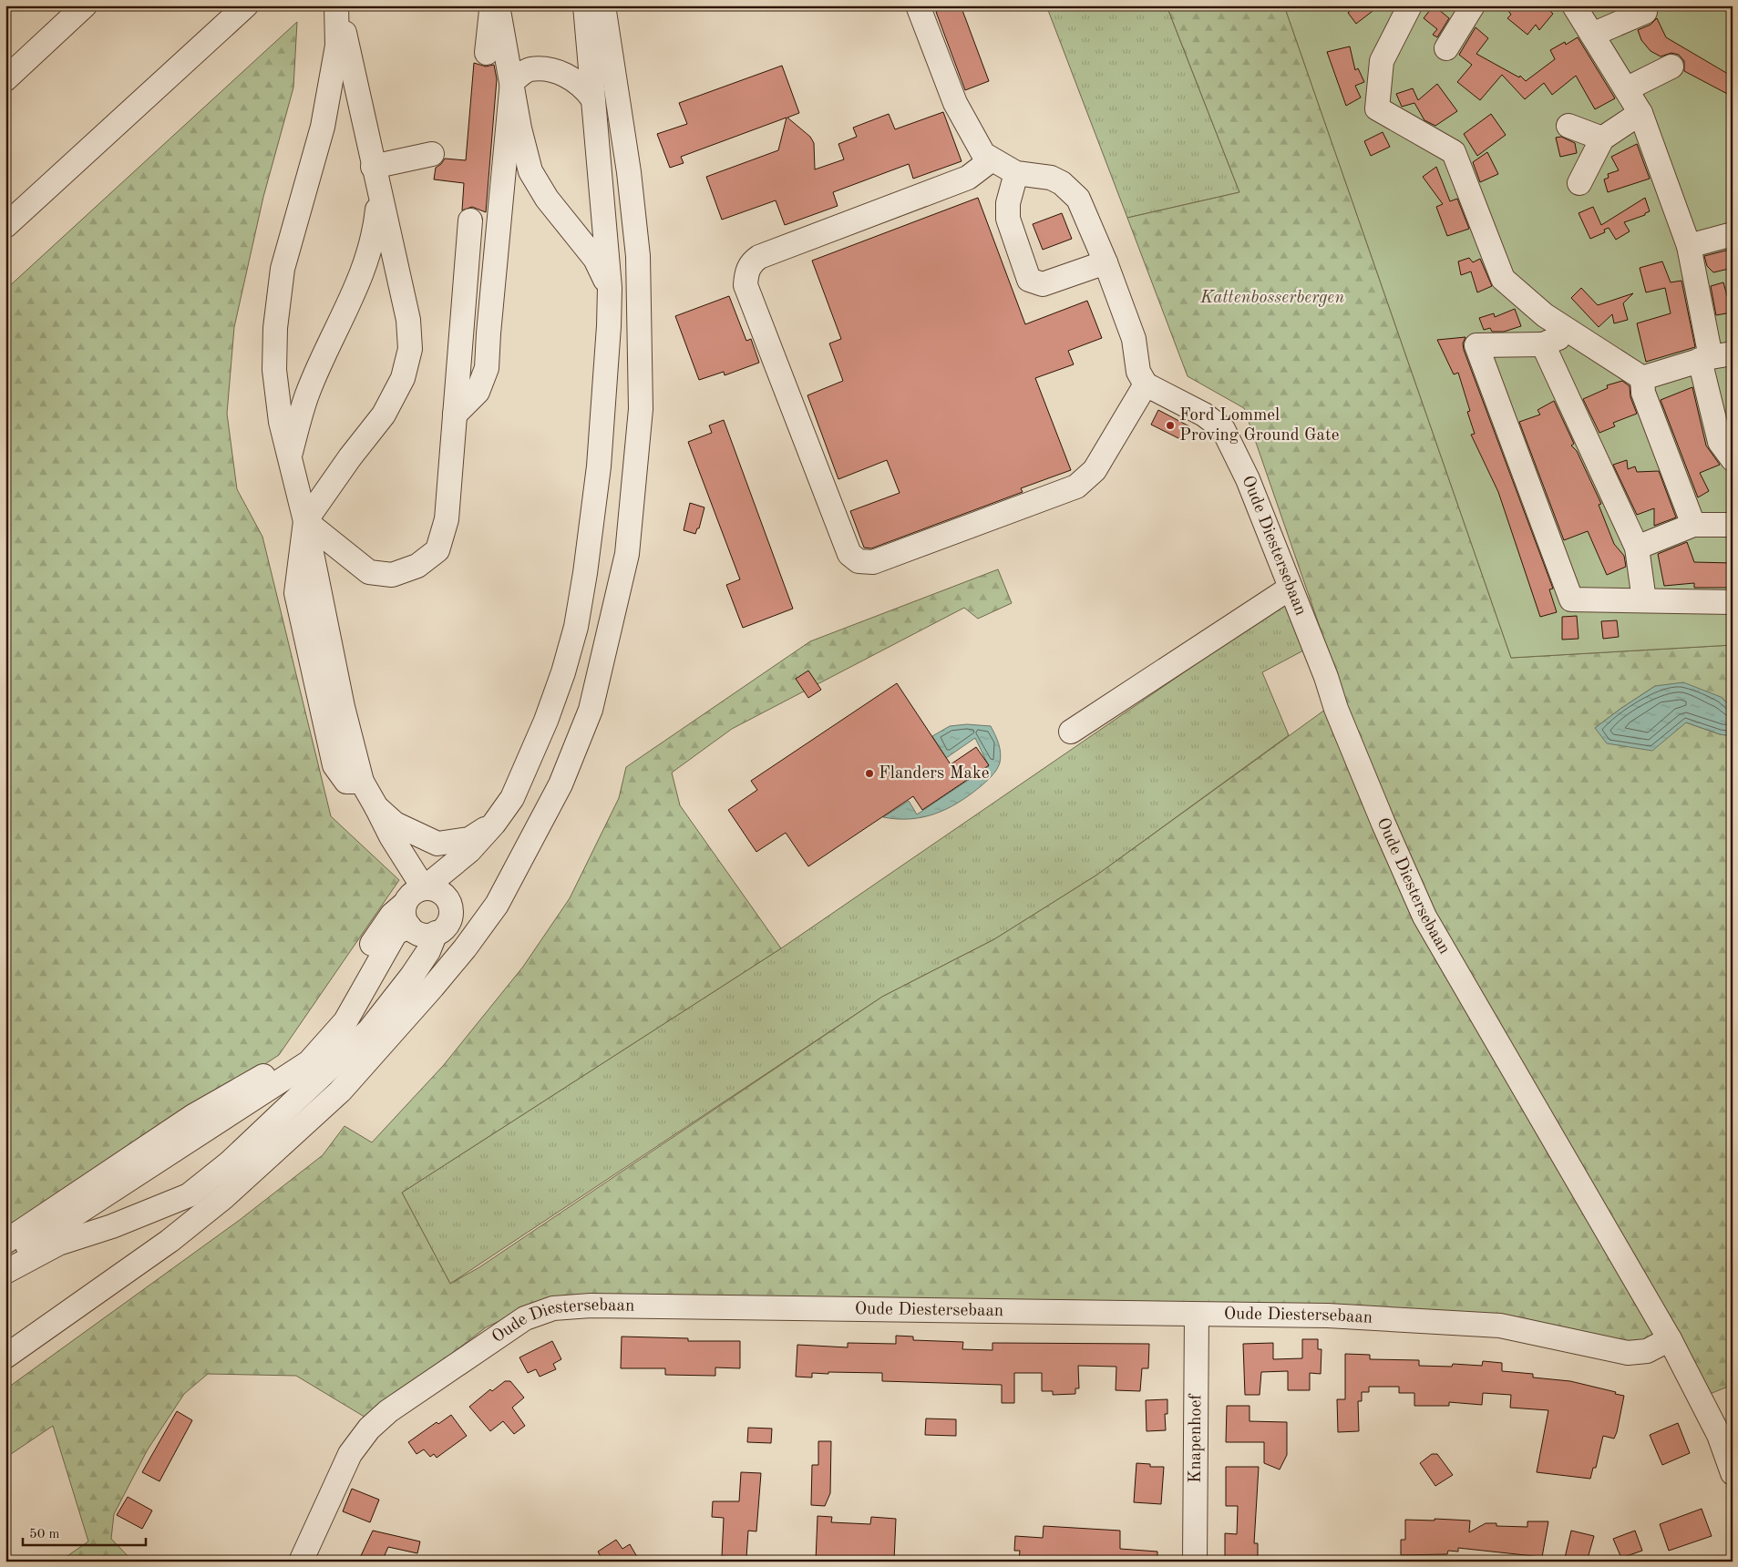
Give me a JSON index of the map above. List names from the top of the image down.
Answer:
{
  "streets": {
    "street": ["Oude Diestersebaan", "Knapenhoef"]
  },
  "crossings": [
    ["Oude Diestersebaan", "Knapenhoef"]
  ],
  "parks": ["Kattenbosserbergen"],
  "places": ["Ford Lommel Proving Ground Gate", "Flanders Make"],
  "scale_bar": "50 m"
}
